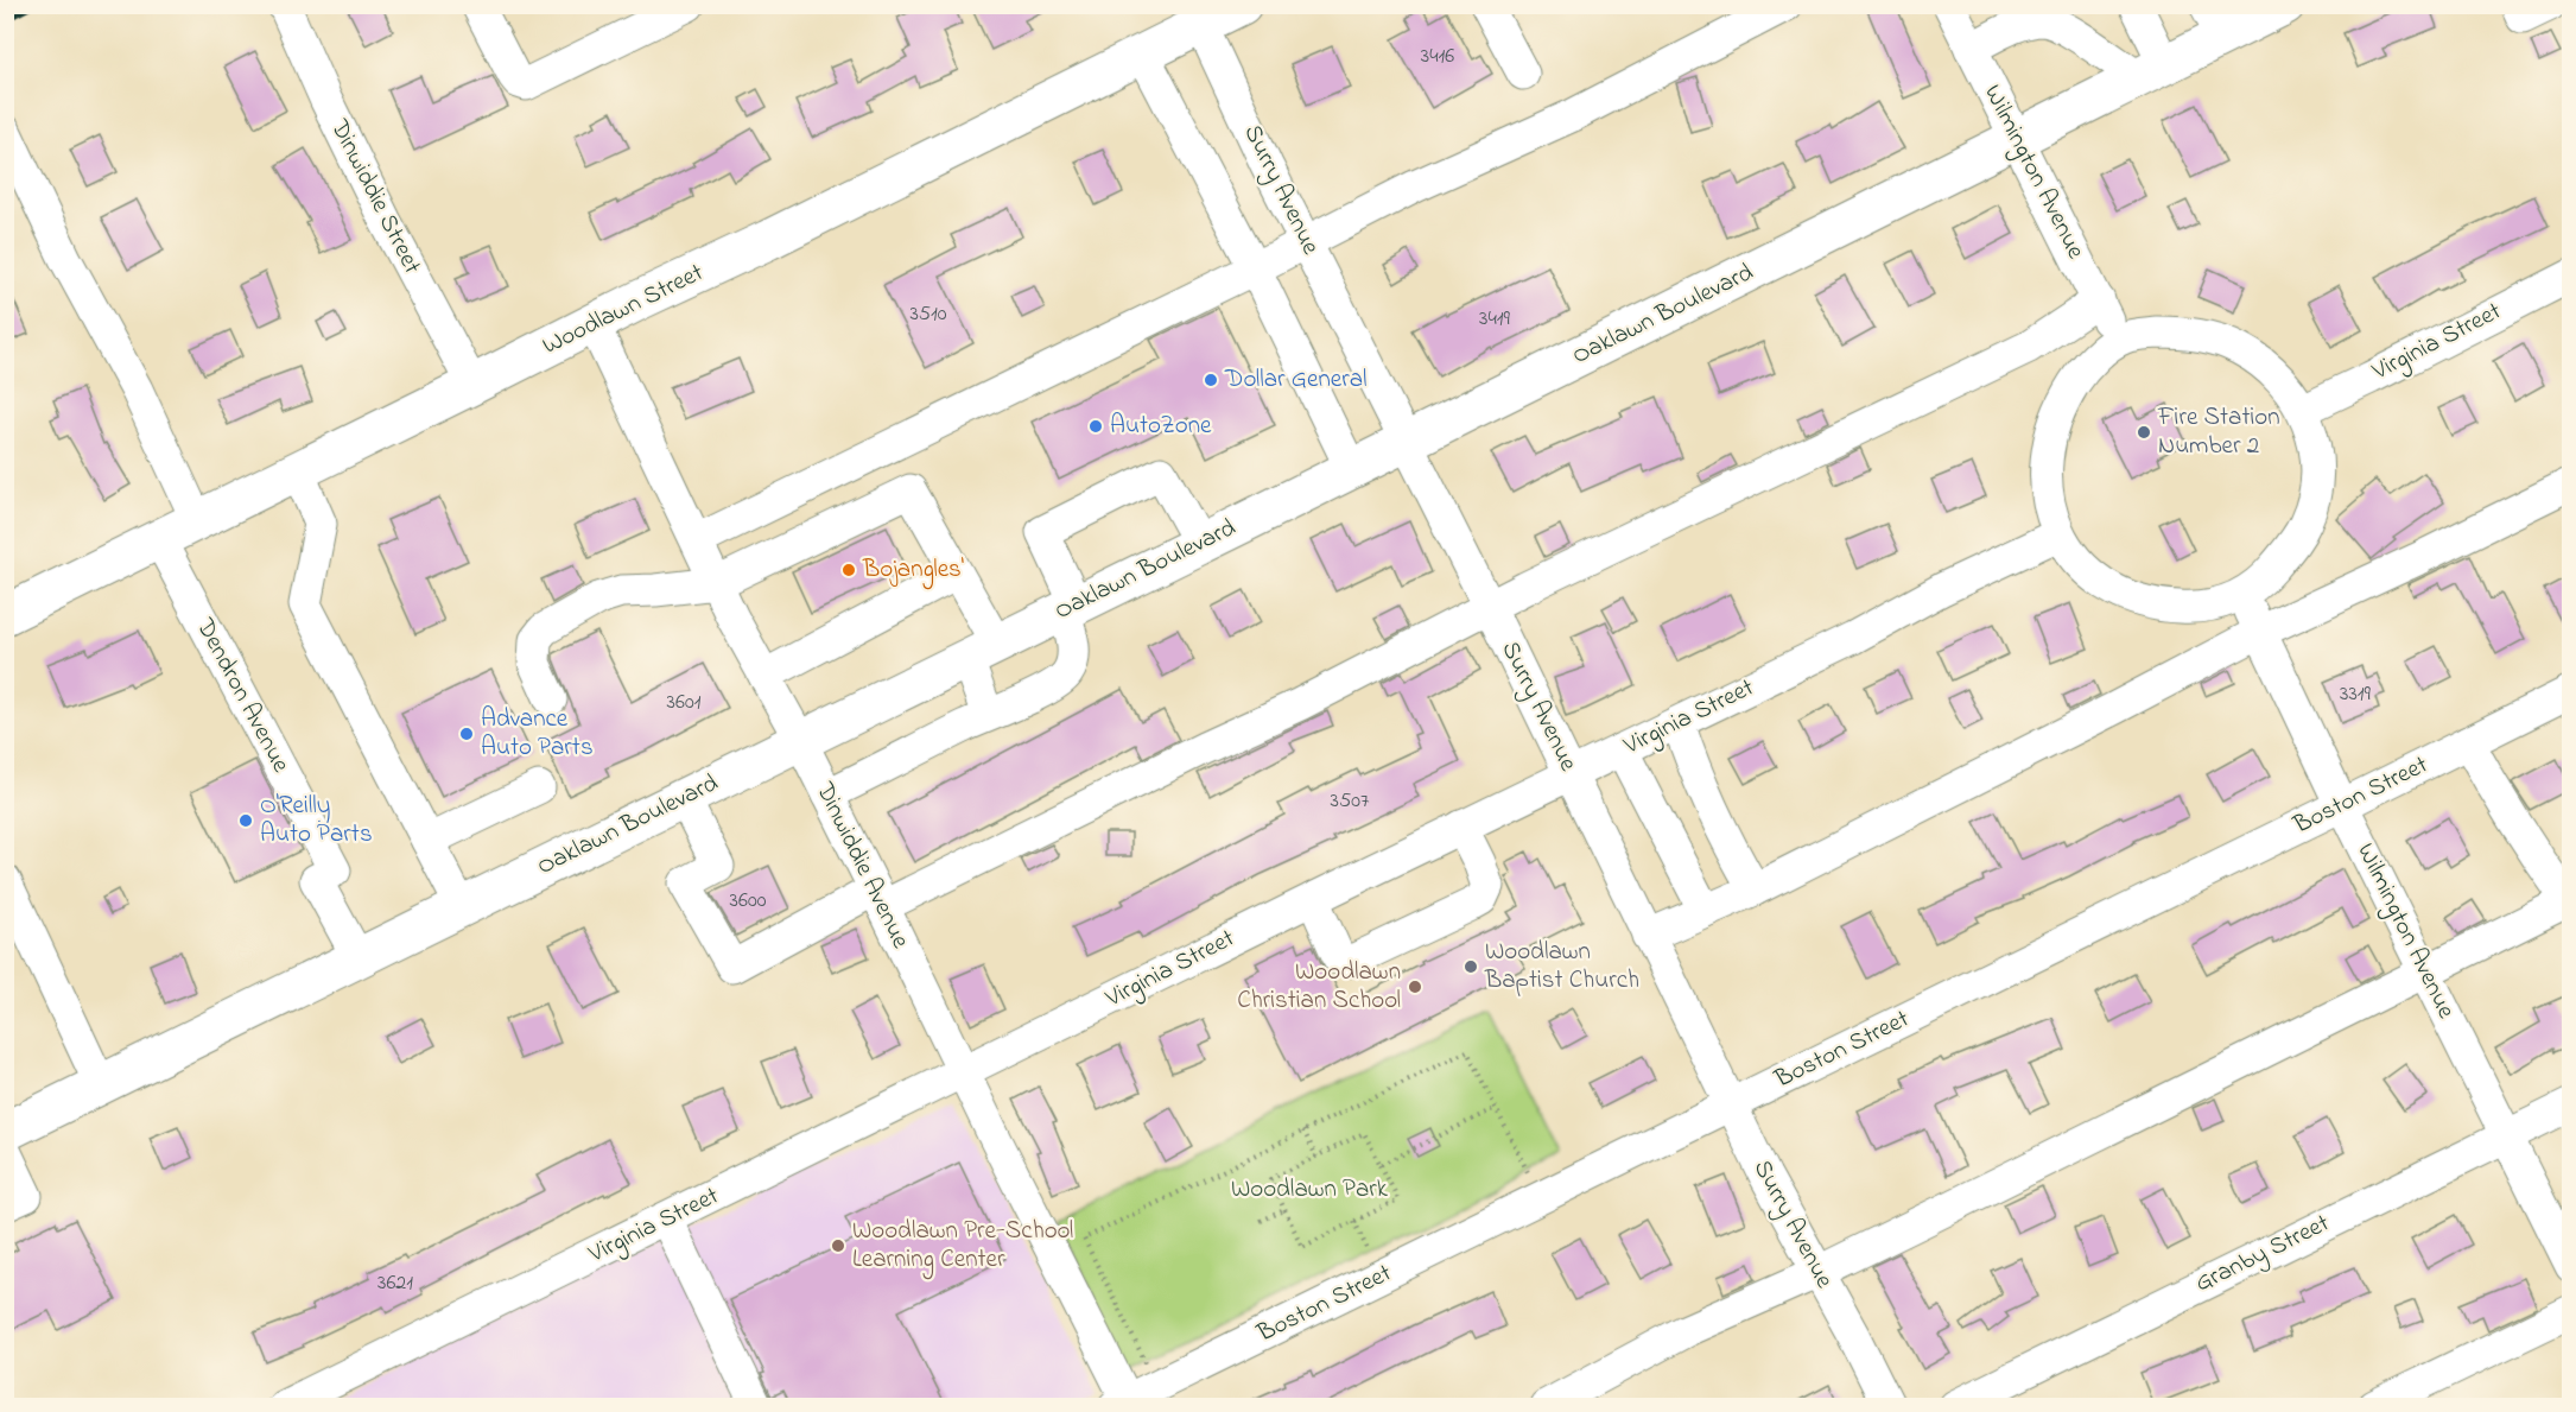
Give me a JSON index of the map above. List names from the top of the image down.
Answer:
{
  "streets": {
    "highway": ["Woodlawn Street", "Oaklawn Boulevard"],
    "street": [
      "Wilmington Avenue",
      "Surry Avenue",
      "Dinwiddie Street",
      "Virginia Street",
      "Dendron Avenue",
      "Boston Street",
      "Dinwiddie Avenue",
      "Granby Street"
    ]
  },
  "crossings": [
    ["Wilmington Avenue", "Oaklawn Boulevard"],
    ["Wilmington Avenue", "Boston Street"],
    ["Wilmington Avenue", "Granby Street"],
    ["Surry Avenue", "Woodlawn Street"],
    ["Surry Avenue", "Oaklawn Boulevard"],
    ["Surry Avenue", "Virginia Street"],
    ["Surry Avenue", "Boston Street"],
    ["Dinwiddie Street", "Woodlawn Street"],
    ["Woodlawn Street", "Dendron Avenue"],
    ["Woodlawn Street", "Dinwiddie Avenue"],
    ["Oaklawn Boulevard", "Dendron Avenue"],
    ["Oaklawn Boulevard", "Dinwiddie Avenue"],
    ["Virginia Street", "Dinwiddie Avenue"],
    ["Boston Street", "Dinwiddie Avenue"]
  ],
  "parks": ["Woodlawn Park"],
  "places": [
    "Dollar General",
    "AutoZone",
    "Fire Station Number 2",
    "Bojangles'",
    "Advance Auto Parts",
    "O'Reilly Auto Parts",
    "Woodlawn Baptist Church",
    "Woodlawn Christian School",
    "Woodlawn Pre-School Learning Center"
  ],
  "house_numbers": [
    "3416",
    "3510",
    "3419",
    "3319",
    "3601",
    "3507",
    "3600",
    "3621"
  ]
}
